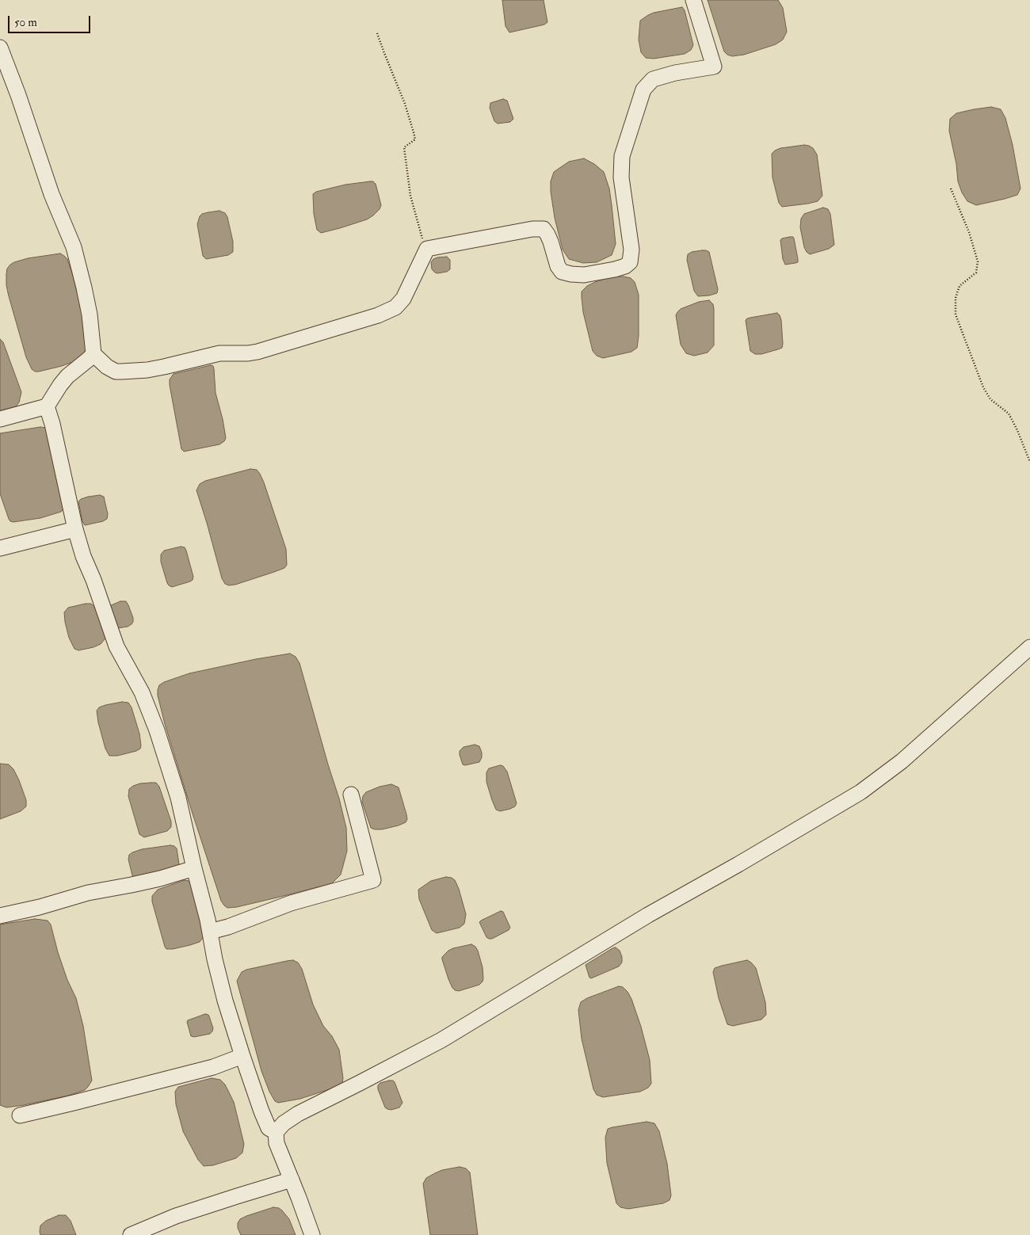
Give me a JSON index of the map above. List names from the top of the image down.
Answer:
{
  "scale_bar": "50 m"
}
